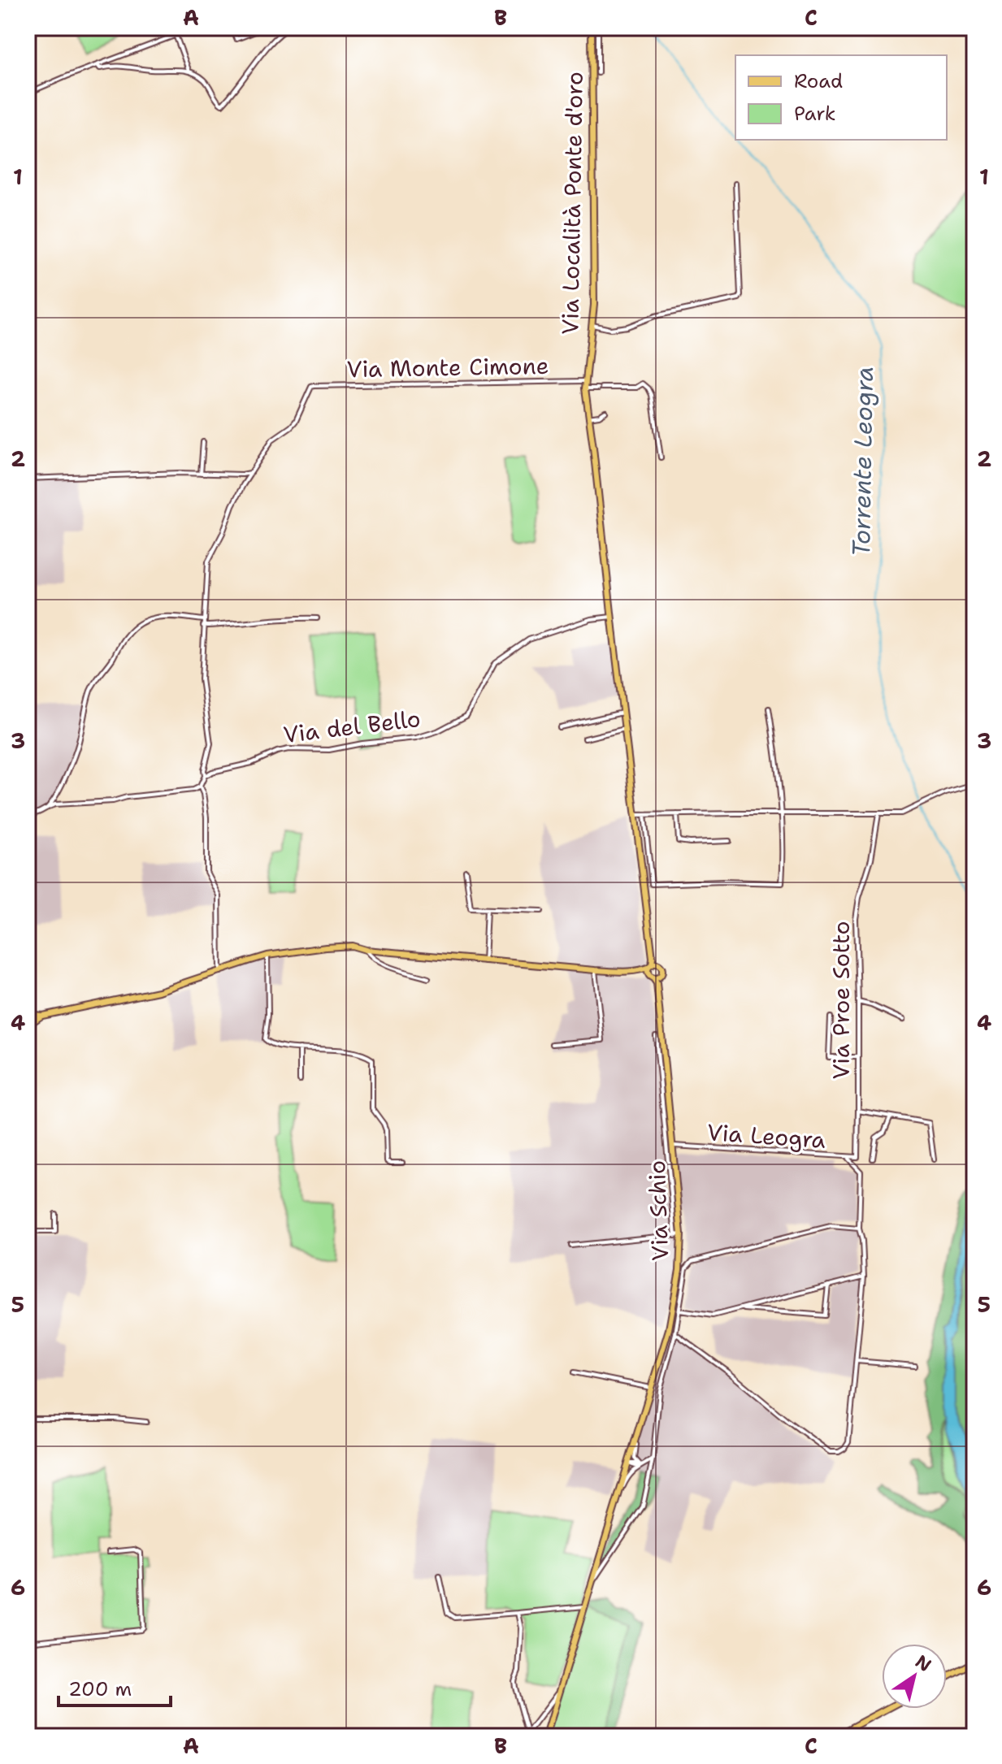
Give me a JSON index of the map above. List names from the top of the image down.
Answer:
{
  "streets": {
    "main road": ["Via Località Ponte d'oro", "Via Schio"],
    "street": [
      "Via Monte Cimone",
      "Via del Bello",
      "Via Proe Sotto",
      "Via Leogra"
    ]
  },
  "crossings": [
    ["Via Località Ponte d'oro", "Via Monte Cimone"],
    ["Via Località Ponte d'oro", "Via del Bello"],
    ["Via Località Ponte d'oro", "Via Schio"],
    ["Via Proe Sotto", "Via Leogra"],
    ["Via Leogra", "Via Schio"]
  ],
  "water": ["Torrente Leogra"],
  "legend": ["Road", "Park"],
  "scale_bar": "200 m",
  "north": "top right",
  "grid": {
    "columns": ["A", "B", "C"],
    "rows": [
      "1",
      "2",
      "3",
      "4",
      "5",
      "6"
    ]
  }
}
